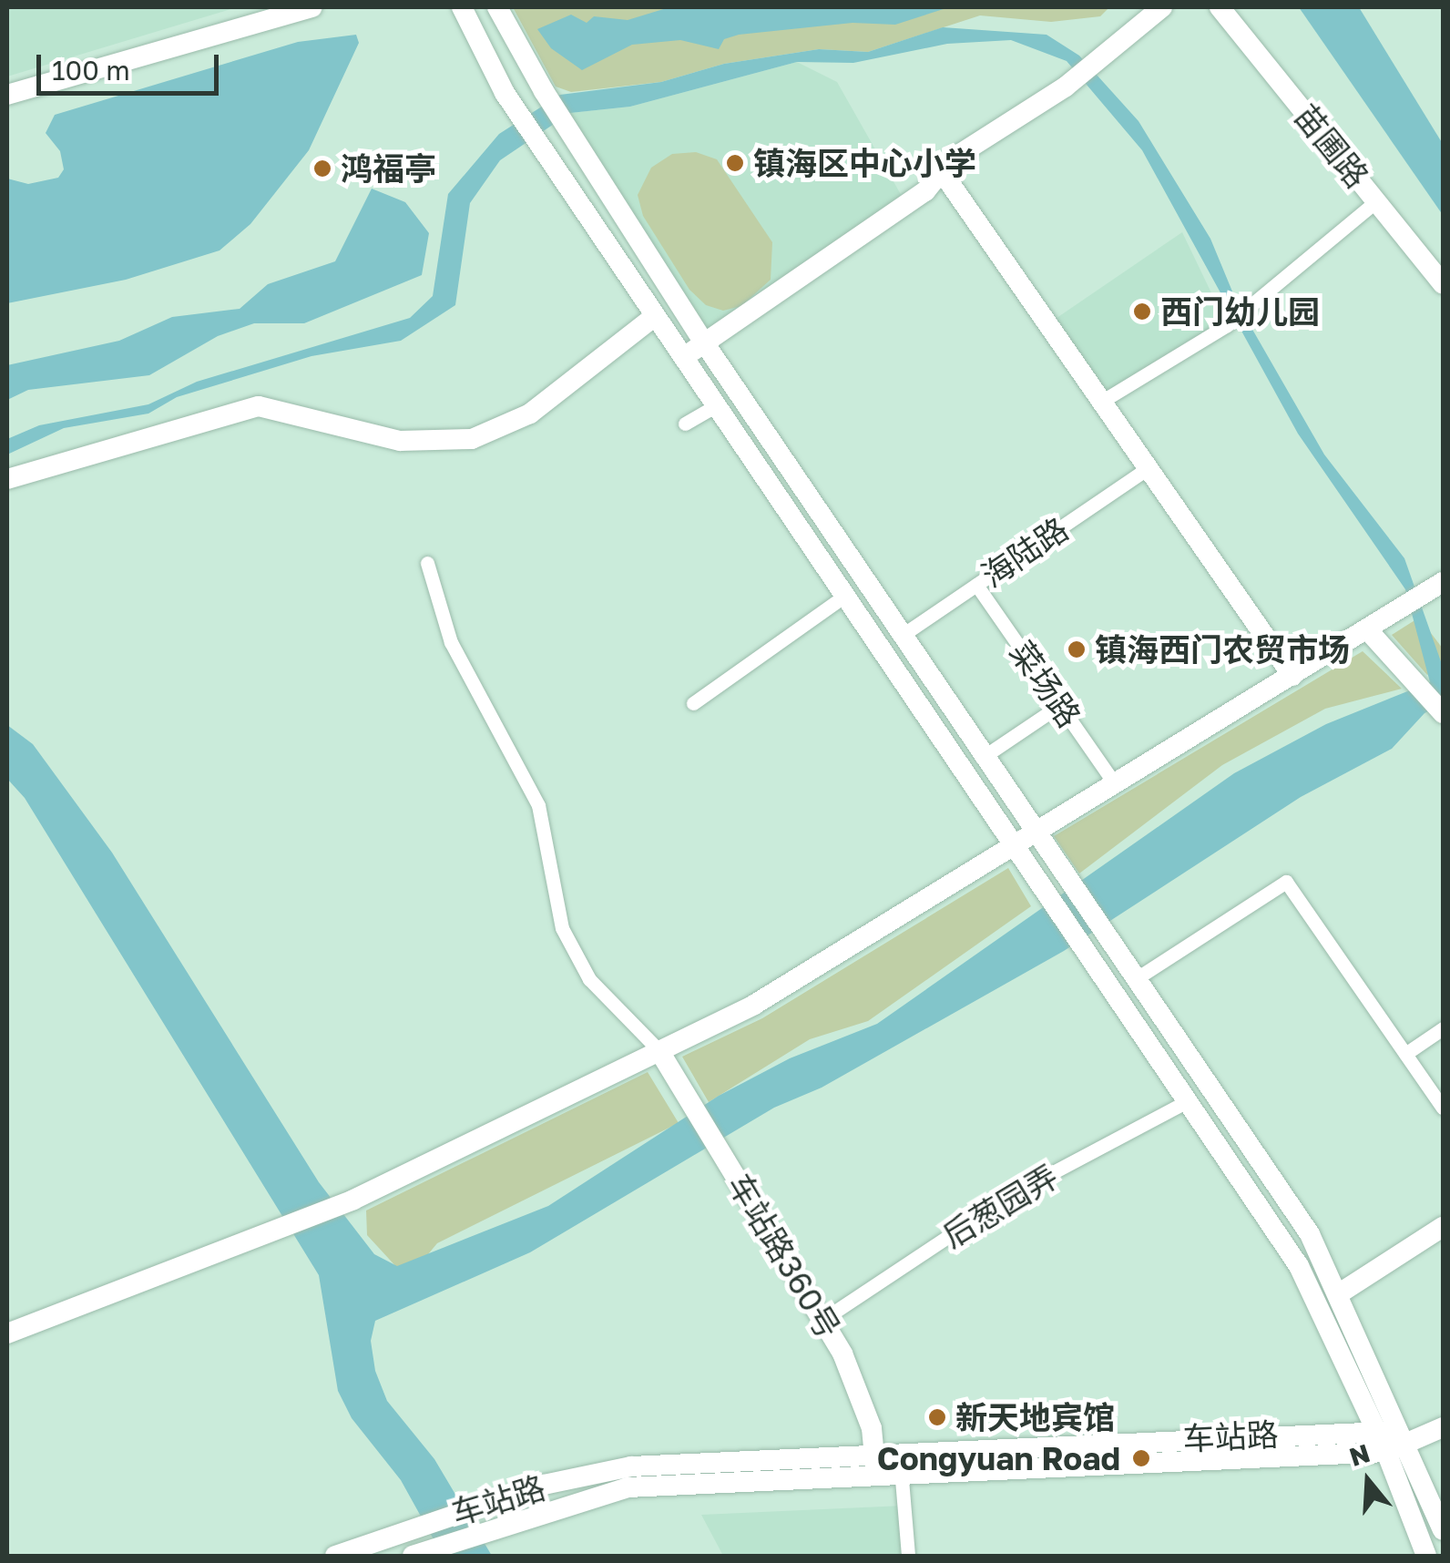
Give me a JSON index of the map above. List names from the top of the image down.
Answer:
{
  "streets": {
    "street": [
      "苗圃路",
      "海陆路",
      "菜场路",
      "后葱园弄",
      "车站路360号",
      "车站路"
    ]
  },
  "crossings": [
    ["海陆路", "菜场路"],
    ["后葱园弄", "车站路360号"],
    ["车站路360号", "车站路"]
  ],
  "places": [
    "镇海区中心小学",
    "鸿福亭",
    "西门幼儿园",
    "镇海西门农贸市场",
    "新天地宾馆",
    "Congyuan Road"
  ],
  "scale_bar": "100 m",
  "north": "top"
}
